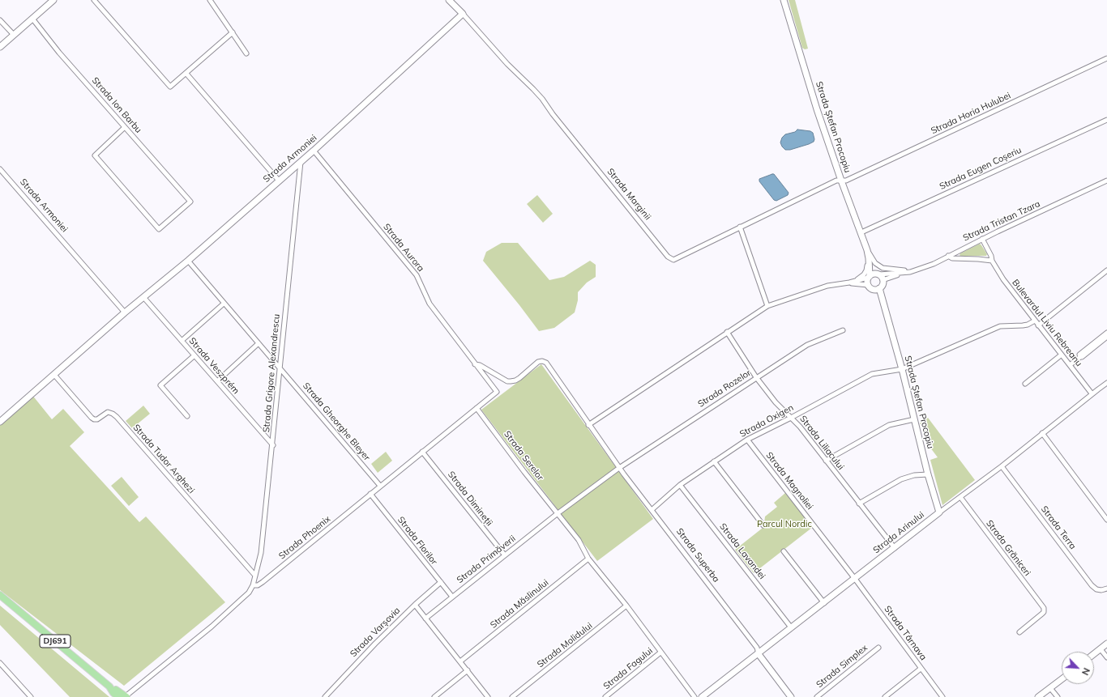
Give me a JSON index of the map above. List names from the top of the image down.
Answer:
{
  "streets": {
    "main road": ["DJ691"],
    "street": [
      "Strada Ion Barbu",
      "Strada Horia Hulubei",
      "Strada Ștefan Procopiu",
      "Strada Armoniei",
      "Strada Eugen Coșeriu",
      "Strada Marginii",
      "Strada Tristan Tzara",
      "Strada Aurora",
      "Bulevardul Liviu Rebreanu",
      "Strada Veszprém",
      "Strada Grigore Alexandrescu",
      "Strada Rozelor",
      "Strada Oxigen",
      "Strada Gheorghe Bleyer",
      "Strada Liliacului",
      "Strada Serelor",
      "Strada Tudor Arghezi",
      "Strada Magnoliei",
      "Strada Dimineții",
      "Strada Terra",
      "Strada Arinului",
      "Strada Phoenix",
      "Strada Florilor",
      "Strada Grăniceri",
      "Strada Lavandei",
      "Strada Superba",
      "Strada Primăverii",
      "Strada Măslinului",
      "Strada Varșovia",
      "Strada Târnava",
      "Strada Molidului",
      "Strada Simplex",
      "Strada Fagului"
    ]
  },
  "crossings": [
    ["Strada Horia Hulubei", "Strada Ștefan Procopiu"],
    ["Strada Horia Hulubei", "Strada Marginii"],
    ["Strada Ștefan Procopiu", "Strada Eugen Coșeriu"],
    ["Strada Ștefan Procopiu", "Strada Marginii"],
    ["Strada Ștefan Procopiu", "Strada Tristan Tzara"],
    ["Strada Ștefan Procopiu", "Strada Oxigen"],
    ["Strada Ștefan Procopiu", "Strada Arinului"],
    ["Strada Armoniei", "Strada Marginii"],
    ["Strada Armoniei", "Strada Aurora"],
    ["Strada Armoniei", "Strada Veszprém"],
    ["Strada Armoniei", "Strada Grigore Alexandrescu"],
    ["Strada Armoniei", "Strada Gheorghe Bleyer"],
    ["Strada Armoniei", "Strada Tudor Arghezi"],
    ["Strada Tristan Tzara", "Bulevardul Liviu Rebreanu"],
    ["Strada Aurora", "Strada Phoenix"],
    ["Strada Aurora", "Strada Superba"],
    ["Bulevardul Liviu Rebreanu", "Strada Oxigen"],
    ["Bulevardul Liviu Rebreanu", "Strada Arinului"],
    ["Strada Veszprém", "Strada Grigore Alexandrescu"],
    ["Strada Grigore Alexandrescu", "Strada Gheorghe Bleyer"],
    ["Strada Grigore Alexandrescu", "Strada Tudor Arghezi"],
    ["Strada Grigore Alexandrescu", "Strada Phoenix"],
    ["Strada Rozelor", "Strada Liliacului"],
    ["Strada Rozelor", "Strada Serelor"],
    ["Strada Rozelor", "Strada Superba"],
    ["Strada Rozelor", "Strada Primăverii"],
    ["Strada Oxigen", "Strada Liliacului"],
    ["Strada Oxigen", "Strada Magnoliei"],
    ["Strada Oxigen", "Strada Lavandei"],
    ["Strada Oxigen", "Strada Superba"],
    ["Strada Gheorghe Bleyer", "Strada Phoenix"],
    ["Strada Liliacului", "Strada Arinului"],
    ["Strada Serelor", "Strada Phoenix"],
    ["Strada Serelor", "Strada Primăverii"],
    ["Strada Serelor", "Strada Măslinului"],
    ["Strada Serelor", "Strada Molidului"],
    ["Strada Serelor", "Strada Fagului"],
    ["Strada Magnoliei", "Strada Arinului"],
    ["Strada Magnoliei", "Strada Târnava"],
    ["Strada Dimineții", "Strada Phoenix"],
    ["Strada Dimineții", "Strada Primăverii"],
    ["Strada Terra", "Strada Arinului"],
    ["Strada Arinului", "Strada Grăniceri"],
    ["Strada Arinului", "Strada Lavandei"],
    ["Strada Arinului", "Strada Superba"],
    ["Strada Arinului", "Strada Târnava"],
    ["Strada Phoenix", "Strada Florilor"],
    ["Strada Phoenix", "DJ691"],
    ["Strada Florilor", "Strada Primăverii"],
    ["Strada Florilor", "Strada Varșovia"]
  ],
  "parks": ["Parcul Nordic"],
  "north": "bottom right"
}
